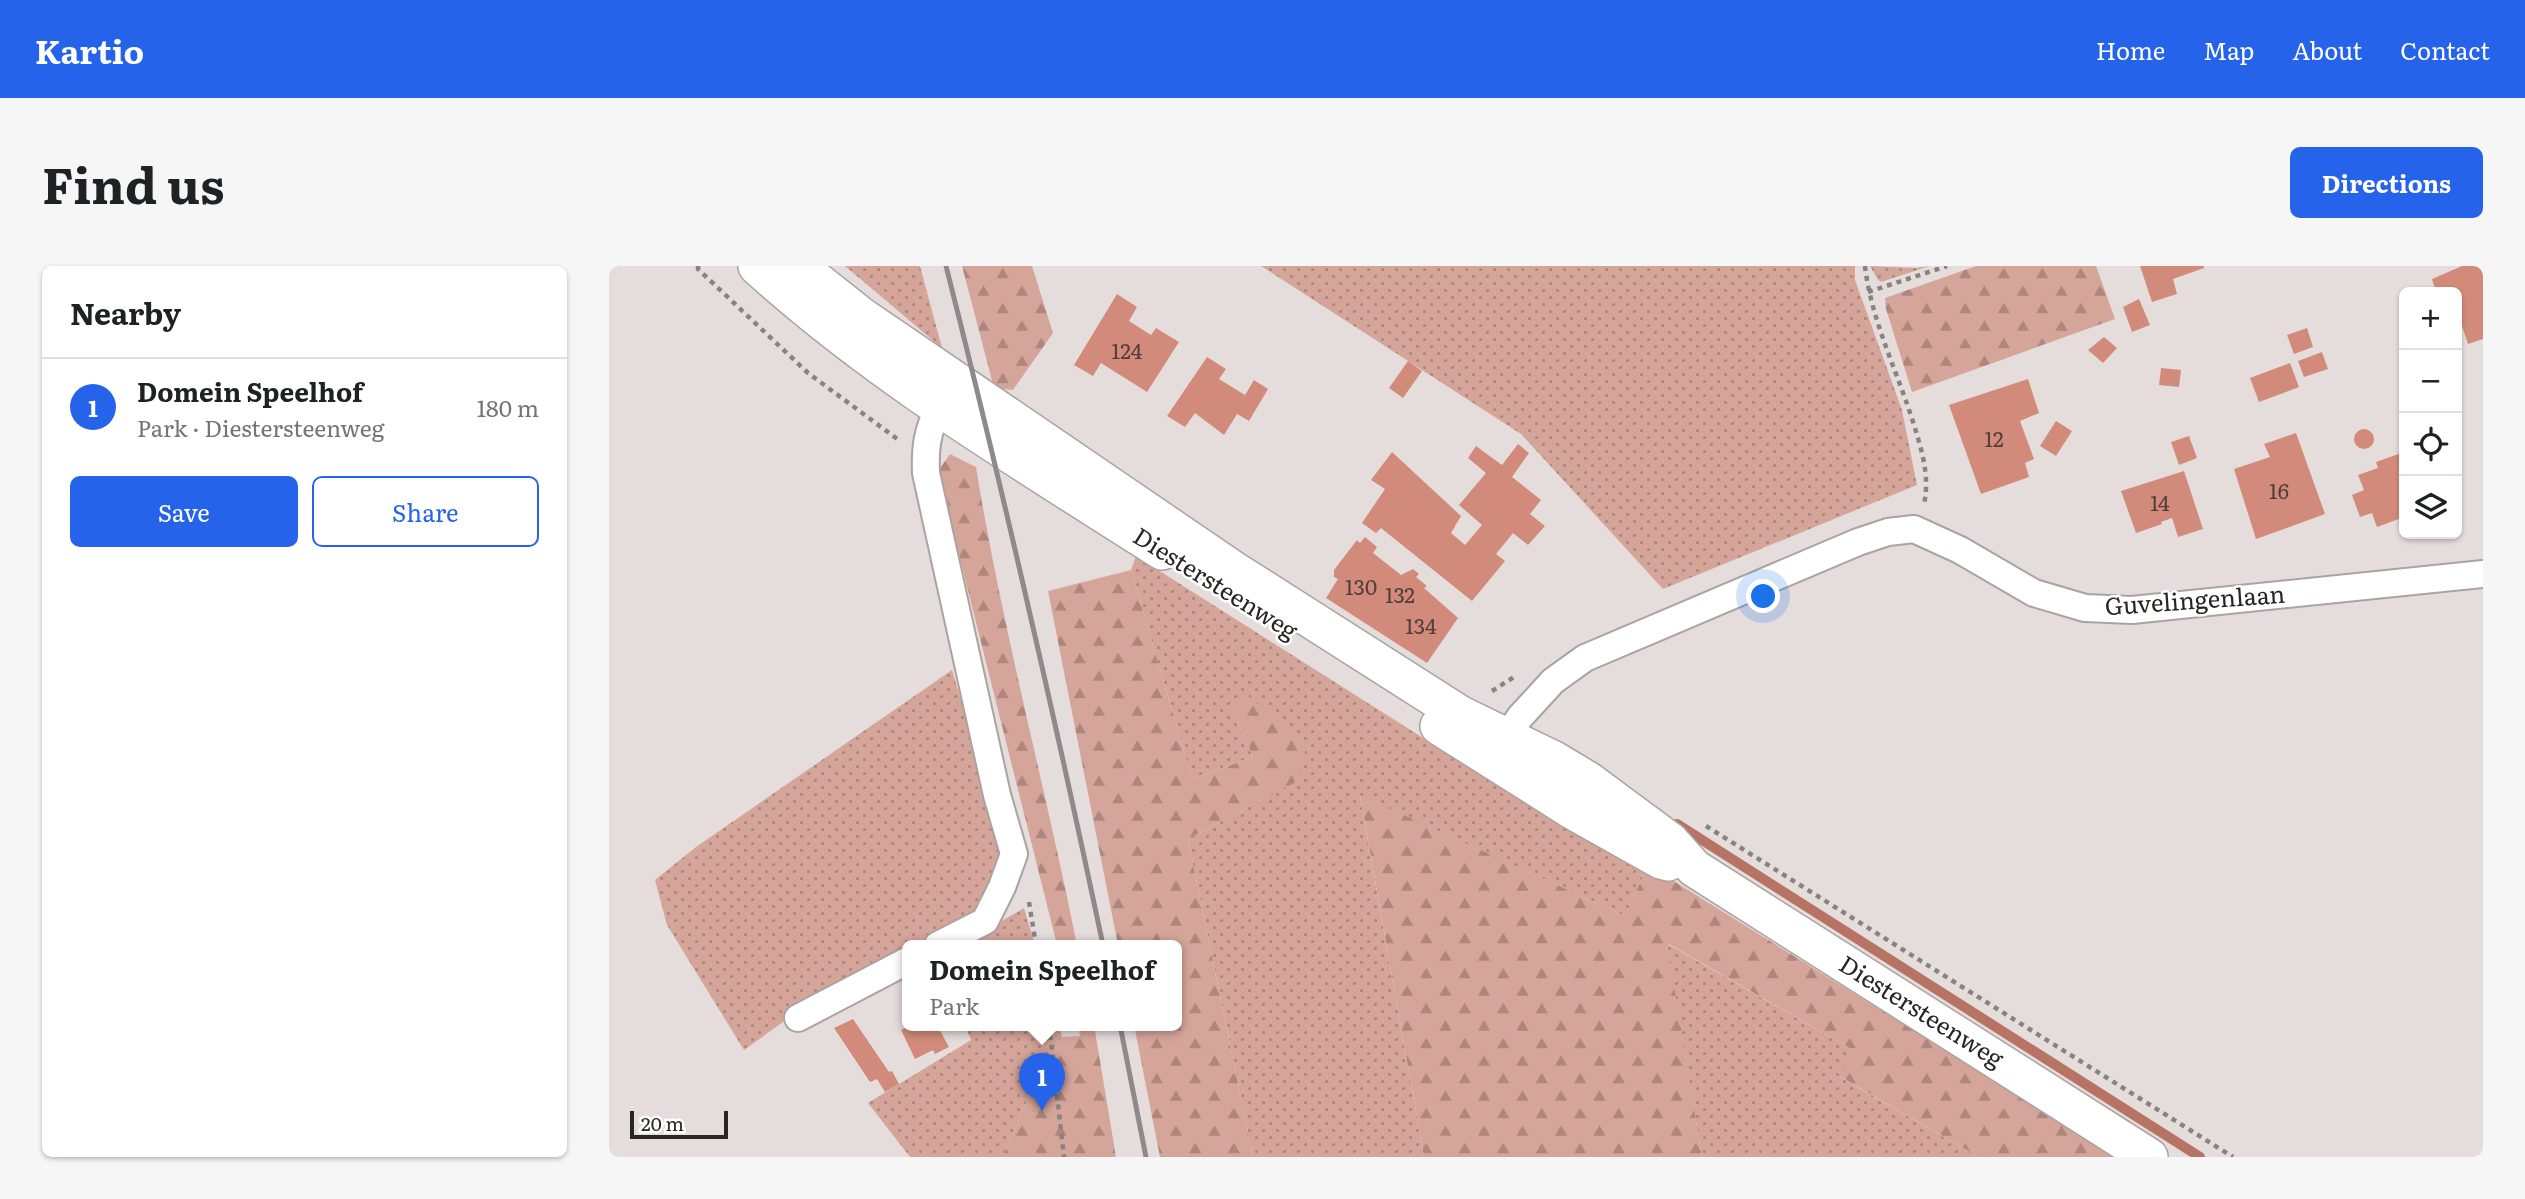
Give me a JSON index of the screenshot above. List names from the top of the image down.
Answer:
{
  "streets": {
    "main road": ["Diestersteenweg"],
    "street": ["Guvelingenlaan"]
  },
  "house_numbers": [
    "124",
    "12",
    "16",
    "14",
    "130",
    "132",
    "134"
  ],
  "scale_bar": "20 m",
  "page": {
    "header": "Kartio",
    "nav": [
      "Home",
      "Map",
      "About",
      "Contact"
    ],
    "title": "Find us",
    "buttons": [
      "Directions",
      ["Save", "Share"]
    ],
    "heading": "Nearby",
    "map_buttons": ["+", "−"],
    "list": [
      {
        "mark": "1",
        "name": "Domein Speelhof",
        "note": "Park · Diestersteenweg",
        "value": "180 m"
      }
    ],
    "popup": ["Domein Speelhof", "Park"],
    "pins": "1",
    "scale": "20 m"
  }
}
